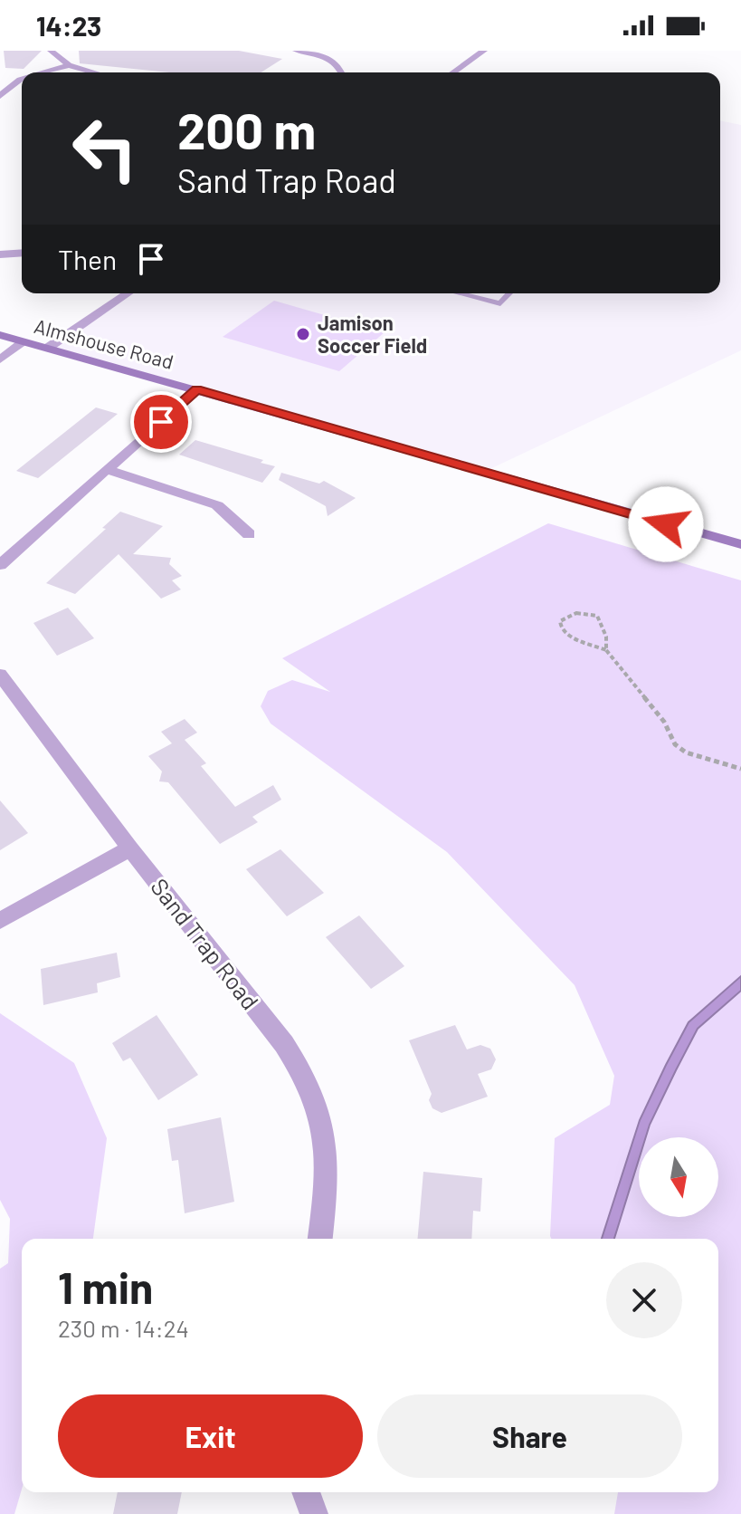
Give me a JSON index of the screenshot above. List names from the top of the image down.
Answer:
{
  "streets": {
    "main road": ["Almshouse Road"],
    "street": ["Sand Trap Road"]
  },
  "places": ["Jamison Soccer Field"],
  "north": "bottom",
  "page": {
    "status": "14:23",
    "turn": ["200 m", "Sand Trap Road"],
    "then": "Then",
    "heading": ["1 min", "230 m · 14:24"],
    "buttons": ["Exit", "Share"]
  }
}
